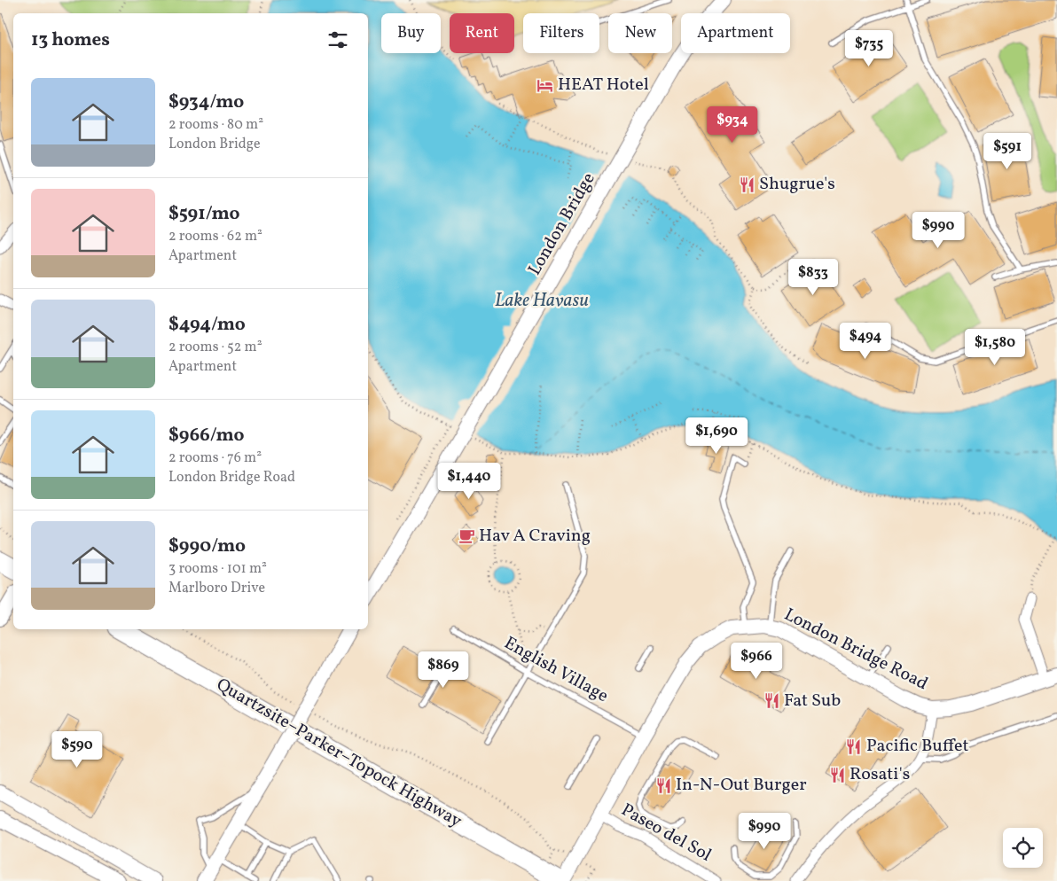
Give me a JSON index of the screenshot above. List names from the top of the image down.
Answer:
{
  "streets": {
    "highway": ["Quartzsite–Parker–Topock Highway"],
    "street": ["London Bridge", "London Bridge Road", "Paseo del Sol"],
    "lane": ["English Village"]
  },
  "crossings": [
    ["London Bridge Road", "English Village"],
    ["London Bridge Road", "Quartzsite–Parker–Topock Highway"],
    ["London Bridge Road", "Paseo del Sol"]
  ],
  "water": ["Lake Havasu"],
  "places": {
    "hotel": ["HEAT Hotel"],
    "restaurant": [
      "Shugrue's",
      "Fat Sub",
      "Pacific Buffet",
      "Rosati's",
      "In-N-Out Burger"
    ],
    "cafe": ["Hav A Craving"]
  },
  "page": {
    "chip": [
      "Buy",
      "Rent",
      "Filters",
      "New",
      "Apartment"
    ],
    "heading": "13 homes",
    "price": [
      "$735",
      "$934",
      "$591",
      "$990",
      "$833",
      "$494",
      "$1,580",
      "$1,690",
      "$1,440",
      "$966",
      "$869",
      "$590",
      "$990"
    ],
    "list": [
      {
        "name": "$934/mo",
        "note": "2 rooms · 80 m² · London Bridge"
      },
      {
        "name": "$591/mo",
        "note": "2 rooms · 62 m² · Apartment"
      },
      {
        "name": "$494/mo",
        "note": "2 rooms · 52 m² · Apartment"
      },
      {
        "name": "$966/mo",
        "note": "2 rooms · 76 m² · London Bridge Road"
      },
      {
        "name": "$990/mo",
        "note": "3 rooms · 101 m² · Marlboro Drive"
      }
    ]
  }
}
